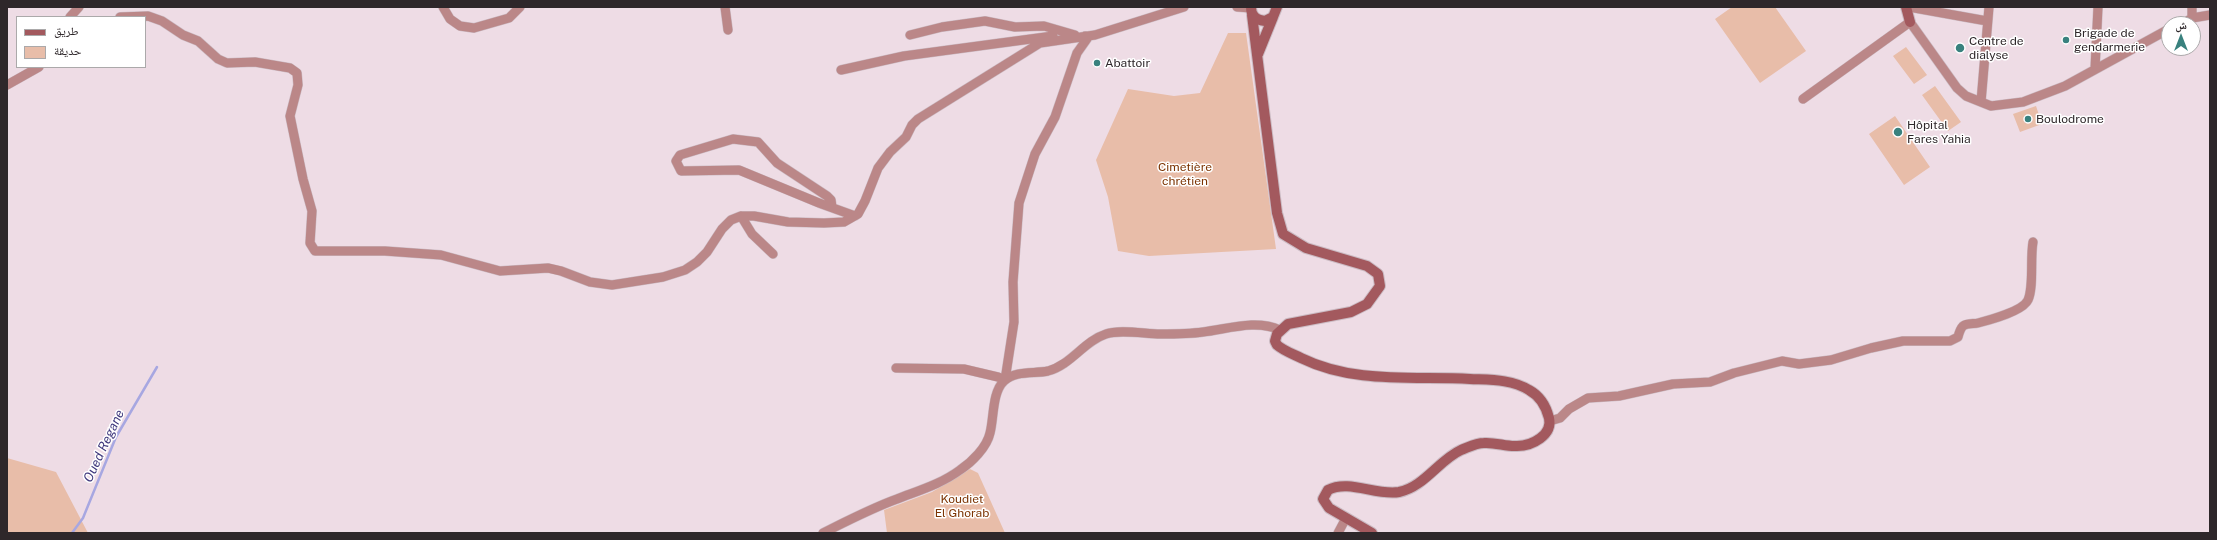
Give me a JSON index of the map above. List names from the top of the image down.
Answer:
{
  "water": ["Oued Regane"],
  "parks": ["Cimetière chrétien", "Koudiet El Ghorab"],
  "places": [
    "Brigade de gendarmerie",
    "Centre de dialyse",
    "Abattoir",
    "Boulodrome",
    "Hôpital Fares Yahia"
  ],
  "legend": ["طريق", "حديقة"],
  "north": "top"
}
